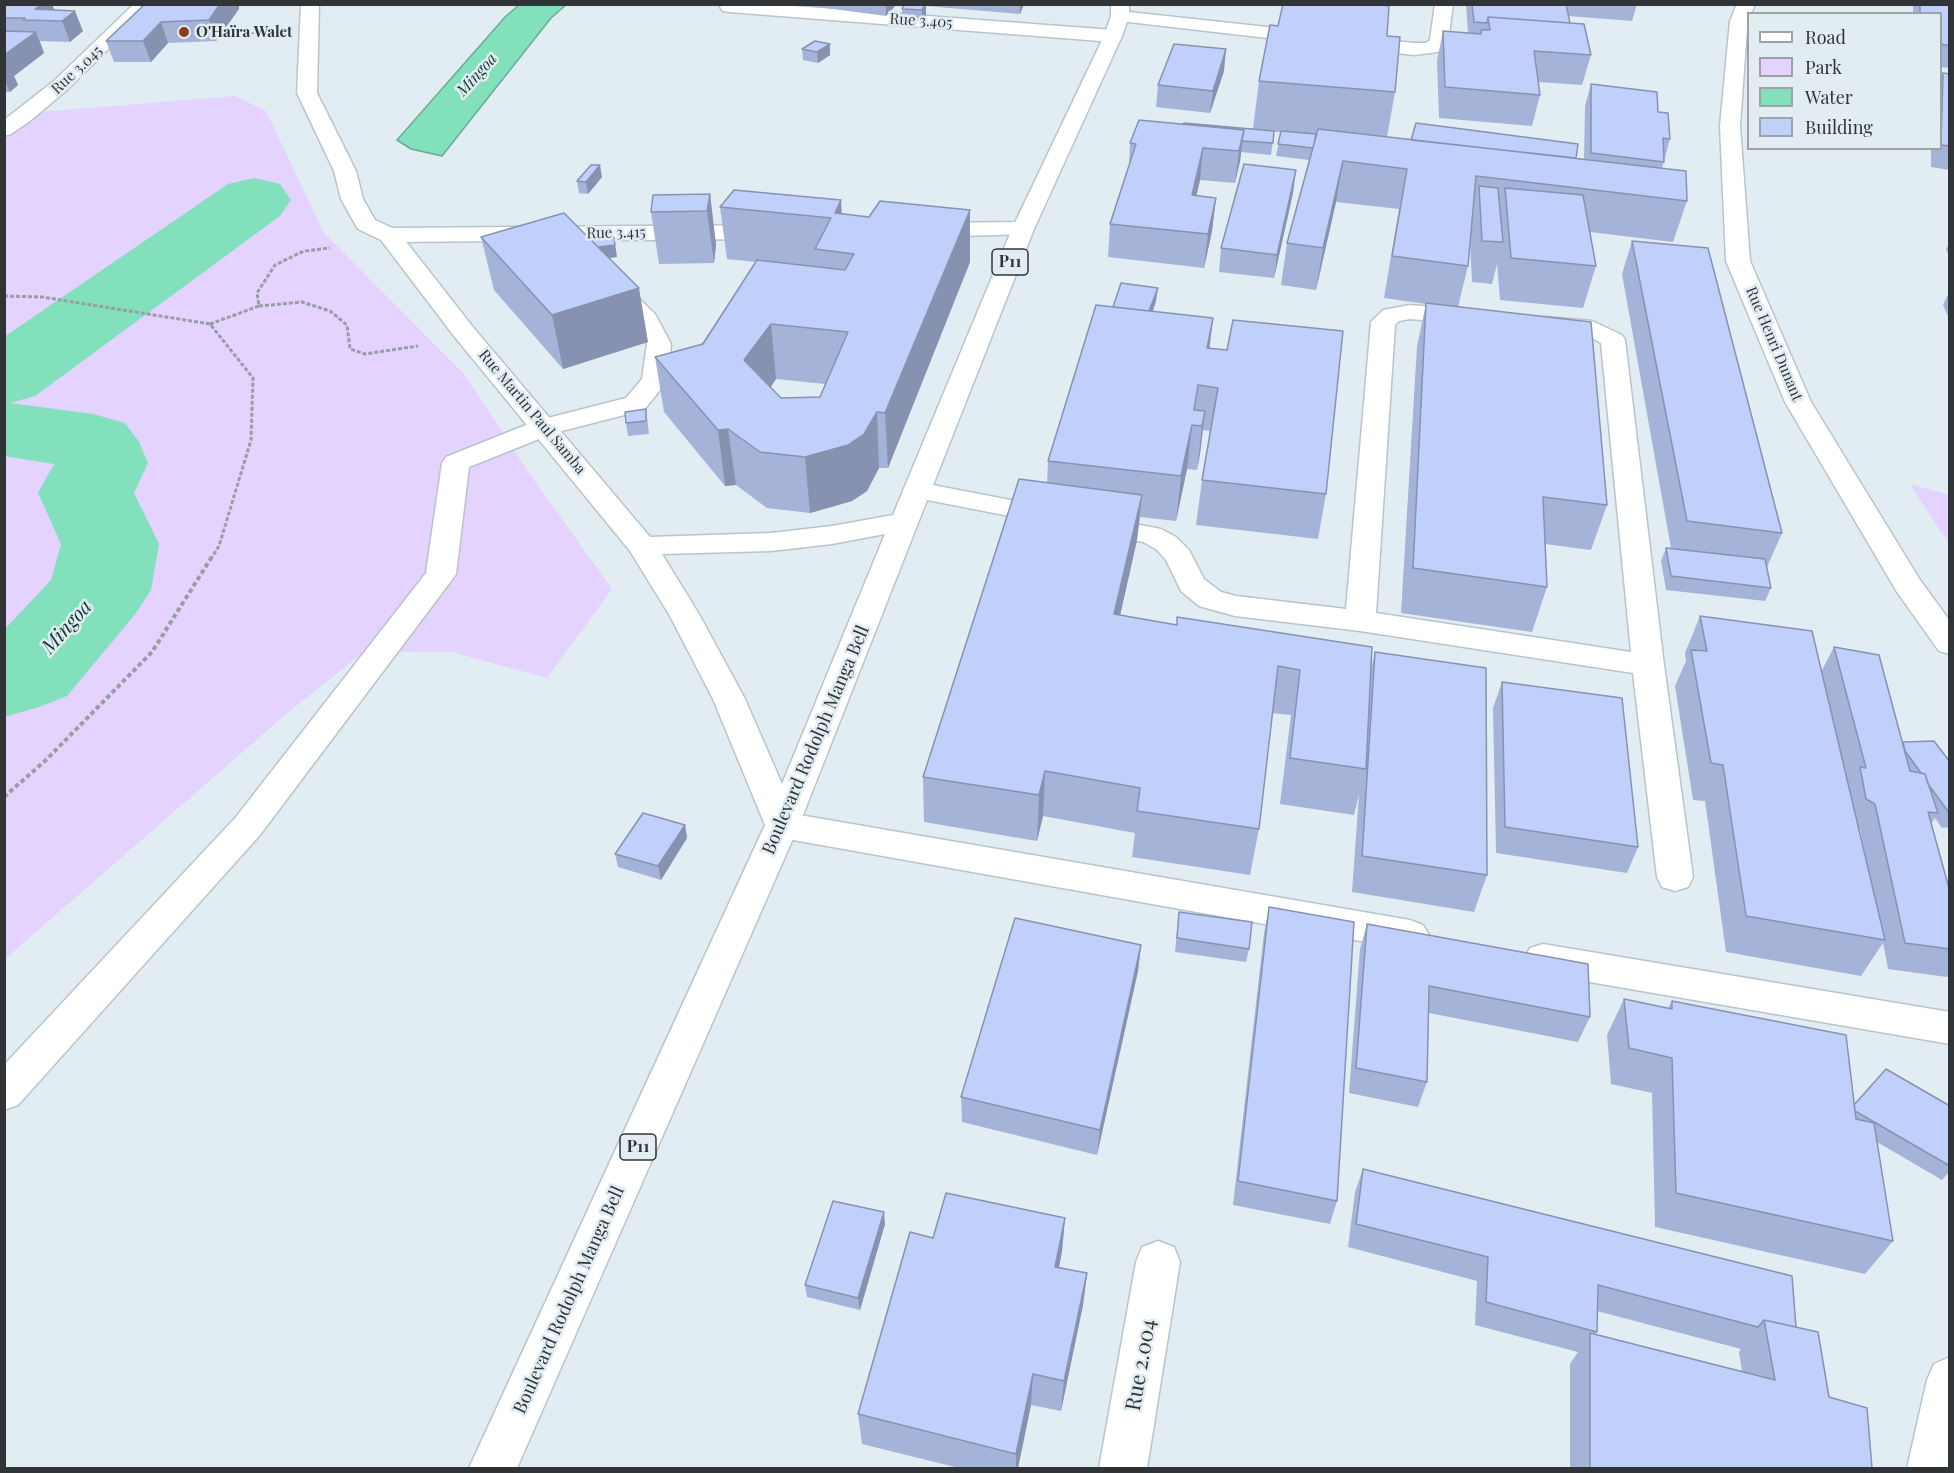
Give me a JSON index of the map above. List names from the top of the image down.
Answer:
{
  "streets": {
    "main road": [
      "Rue 3.405",
      "Rue 3.045",
      "Rue 3.415",
      "P11",
      "Rue Henri Dunant",
      "Rue Martin Paul Samba",
      "Boulevard Rodolph Manga Bell",
      "Rue 2.004"
    ]
  },
  "crossings": [
    ["Rue 3.405", "Boulevard Rodolph Manga Bell"],
    ["Rue 3.415", "Rue Martin Paul Samba"],
    ["Rue Martin Paul Samba", "Boulevard Rodolph Manga Bell"]
  ],
  "water": ["Mingoa"],
  "places": ["O'Haïra Walet"],
  "legend": [
    "Road",
    "Park",
    "Water",
    "Building"
  ]
}
